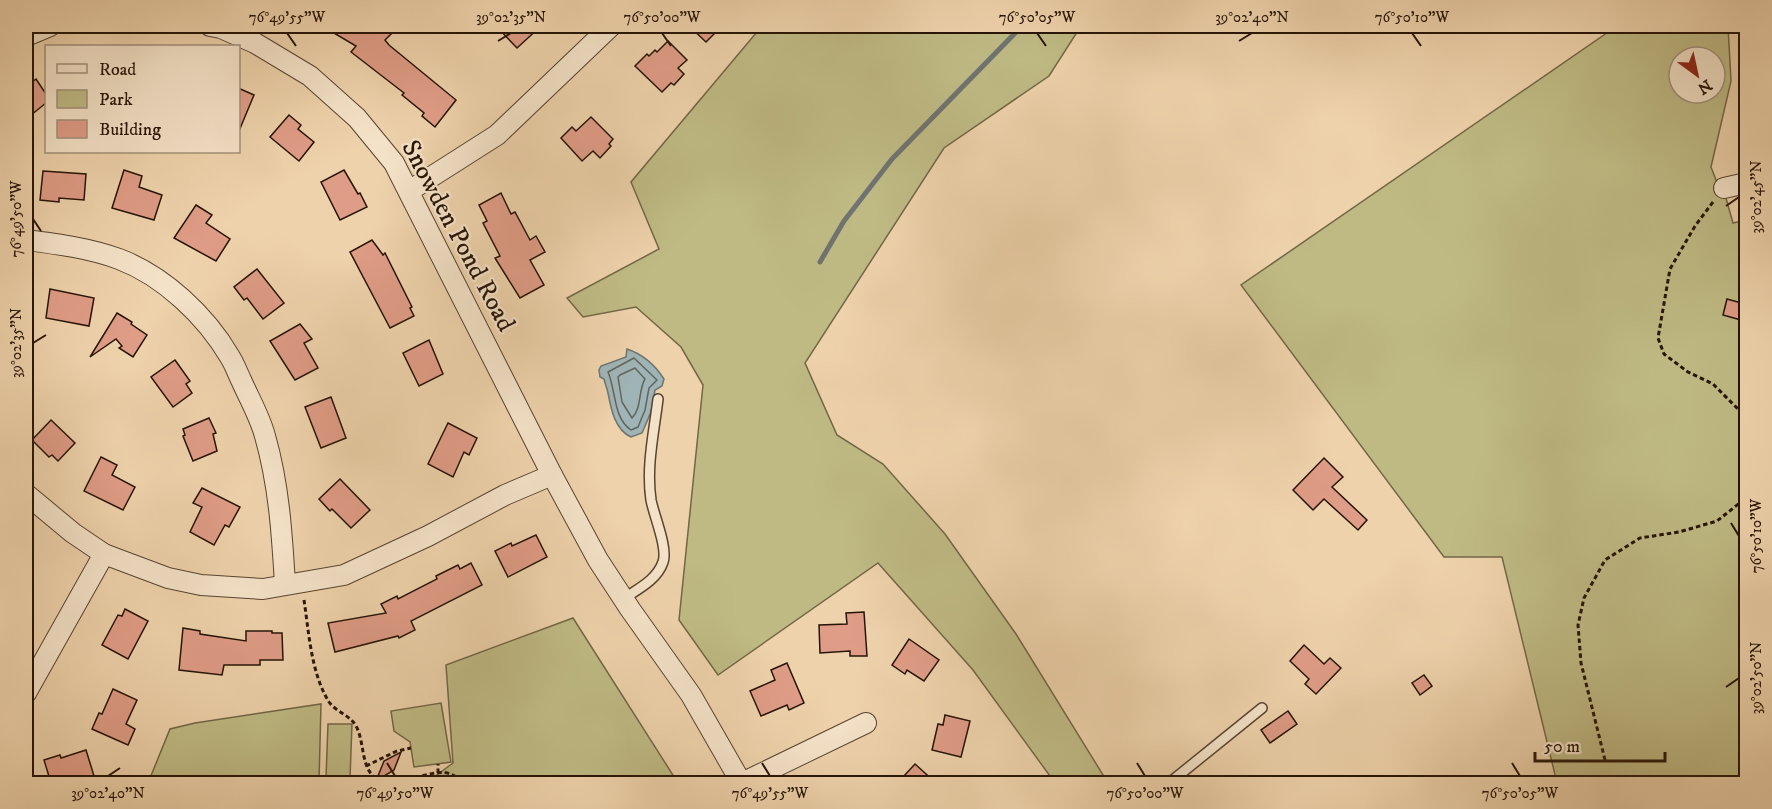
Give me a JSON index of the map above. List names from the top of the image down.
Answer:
{
  "streets": {
    "street": ["Snowden Pond Road"]
  },
  "legend": ["Road", "Park", "Building"],
  "scale_bar": "50 m",
  "north": "bottom right",
  "coordinates": [
    "76°49'55\"W",
    "39°02'35\"N",
    "76°50'00\"W",
    "76°50'05\"W",
    "39°02'40\"N",
    "76°50'10\"W",
    "39°02'45\"N",
    "76°49'50\"W",
    "39°02'50\"N"
  ]
}
